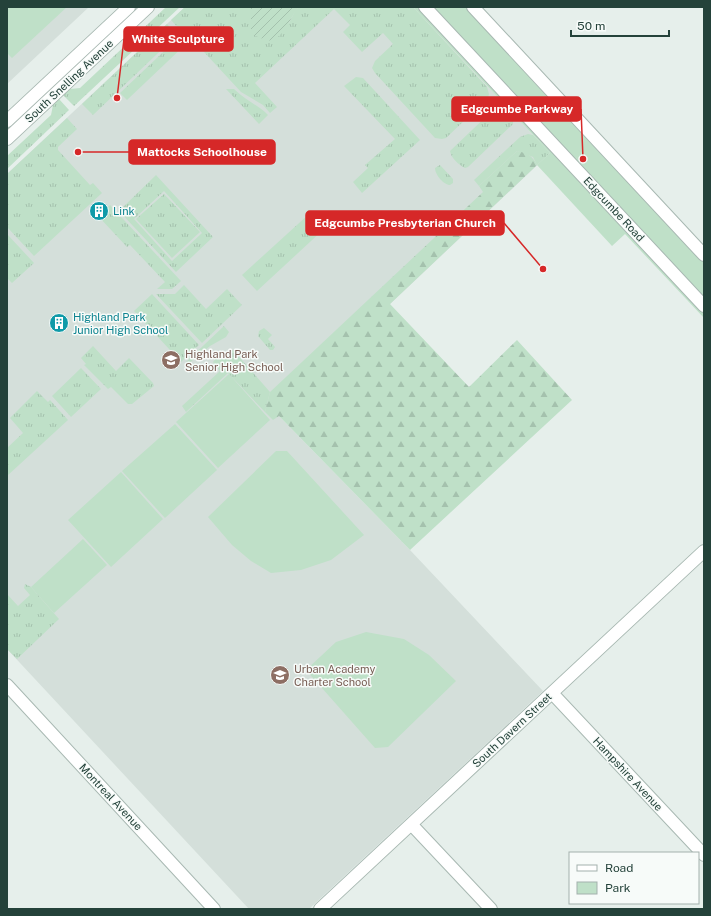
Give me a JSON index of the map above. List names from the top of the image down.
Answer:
{
  "streets": {
    "street": [
      "South Snelling Avenue",
      "Edgcumbe Road",
      "South Davern Street",
      "Hampshire Avenue",
      "Montreal Avenue"
    ]
  },
  "crossings": [
    ["South Davern Street", "Hampshire Avenue"]
  ],
  "places": {
    "other": [
      "White Sculpture",
      "Mattocks Schoolhouse",
      "Edgcumbe Parkway",
      "Edgcumbe Presbyterian Church"
    ],
    "building": ["Link", "Highland Park Junior High School"],
    "school or university": ["Highland Park Senior High School", "Urban Academy Charter School"]
  },
  "legend": ["Road", "Park"],
  "scale_bar": "50 m"
}
